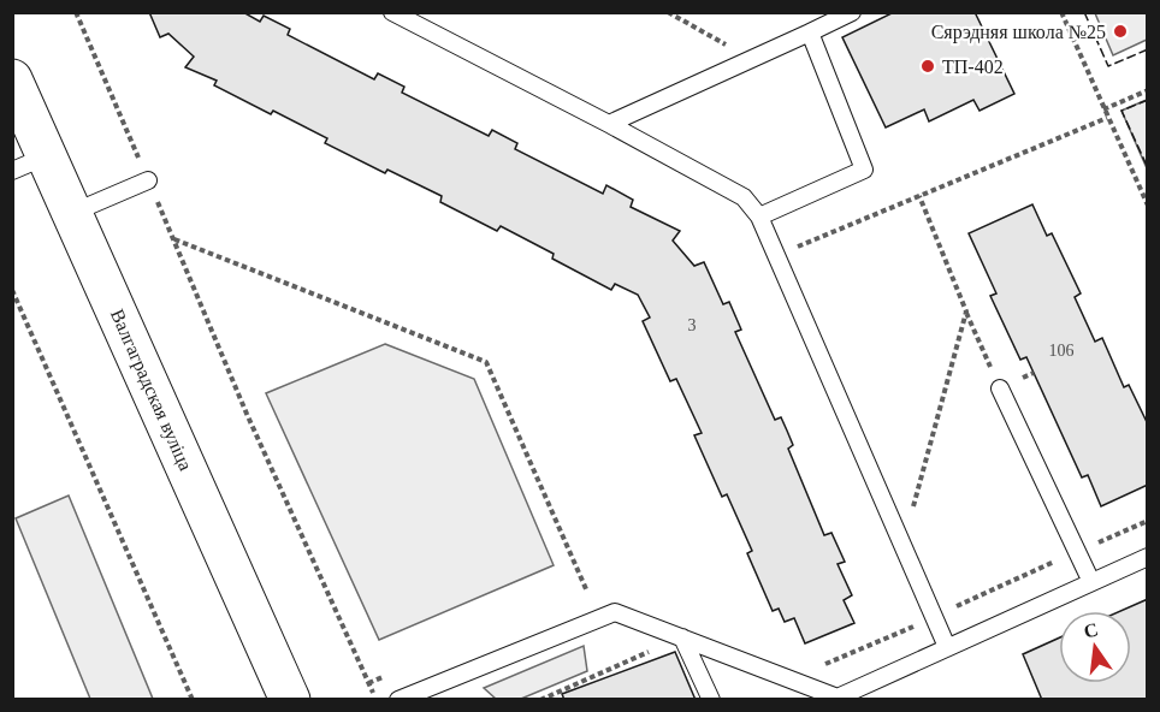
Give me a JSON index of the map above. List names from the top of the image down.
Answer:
{
  "streets": {
    "main road": ["Валгаградская вуліца"]
  },
  "places": ["Сярэдняя школа №25", "ТП-402"],
  "house_numbers": ["3", "106"],
  "north": "top"
}
